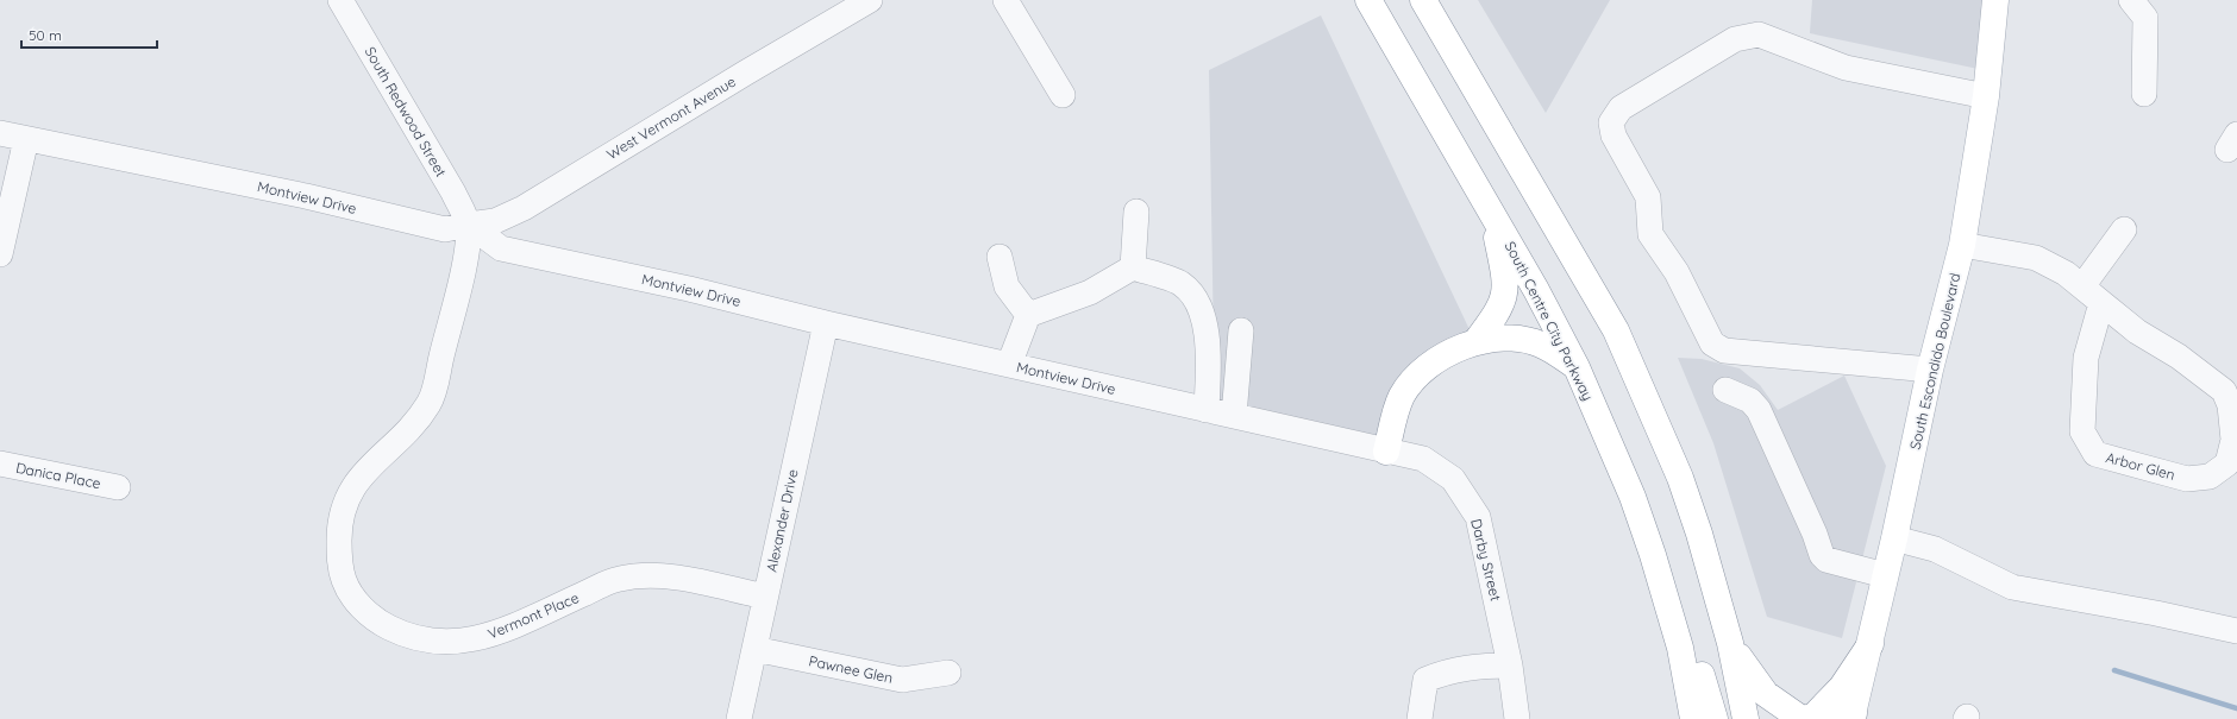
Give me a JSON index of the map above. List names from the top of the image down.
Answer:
{
  "streets": {
    "main road": ["South Centre City Parkway", "South Escondido Boulevard"],
    "street": [
      "South Redwood Street",
      "West Vermont Avenue",
      "Montview Drive",
      "Arbor Glen",
      "Danica Place",
      "Alexander Drive",
      "Darby Street",
      "Vermont Place",
      "Pawnee Glen"
    ]
  },
  "crossings": [
    ["South Redwood Street", "West Vermont Avenue"],
    ["South Redwood Street", "Montview Drive"],
    ["South Redwood Street", "Vermont Place"],
    ["West Vermont Avenue", "Montview Drive"],
    ["West Vermont Avenue", "Vermont Place"],
    ["Montview Drive", "Alexander Drive"],
    ["Montview Drive", "Darby Street"],
    ["Montview Drive", "Vermont Place"],
    ["South Escondido Boulevard", "Arbor Glen"],
    ["Alexander Drive", "Vermont Place"],
    ["Alexander Drive", "Pawnee Glen"]
  ],
  "scale_bar": "50 m"
}
